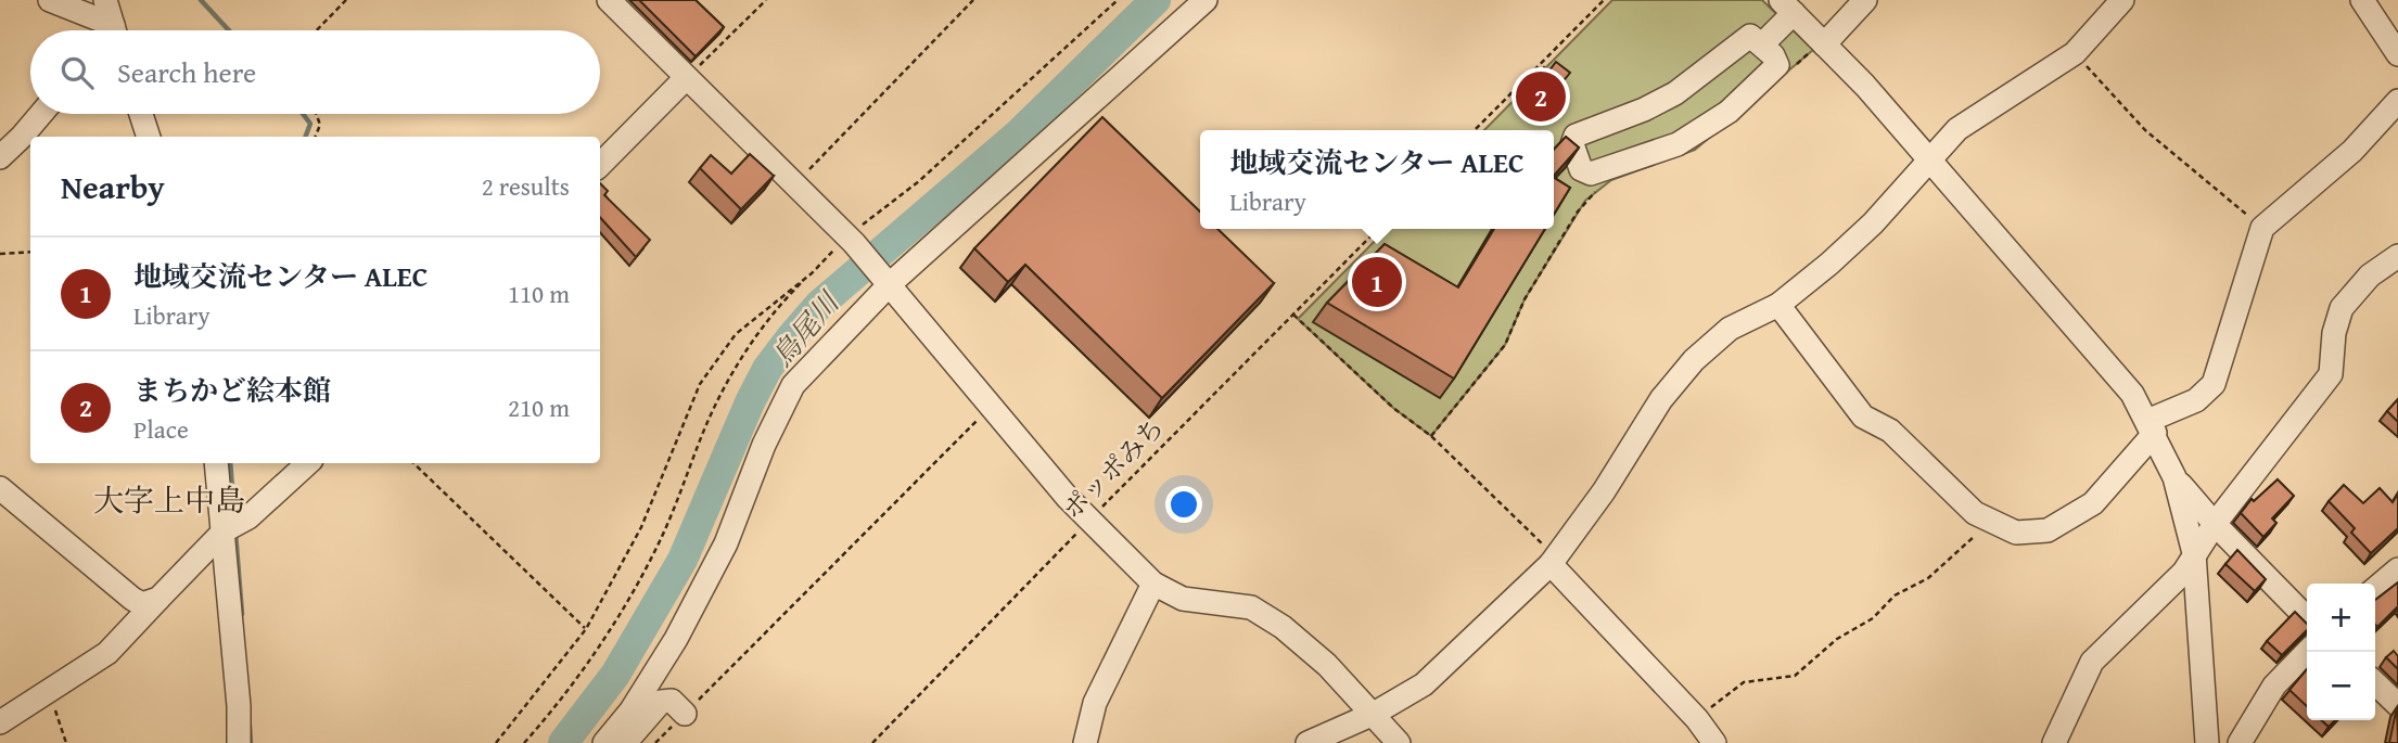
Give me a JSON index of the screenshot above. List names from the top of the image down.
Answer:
{
  "streets": {
    "path": ["ポッポみち"]
  },
  "districts": ["大字上中島"],
  "water": ["鳥尾川"],
  "page": {
    "search": "Search here",
    "pins": ["2", "1"],
    "popup": ["地域交流センター ALEC", "Library"],
    "heading": ["Nearby", "2 results"],
    "list": [
      {
        "mark": "1",
        "name": "地域交流センター ALEC",
        "note": "Library",
        "value": "110 m"
      },
      {
        "mark": "2",
        "name": "まちかど絵本館",
        "note": "Place",
        "value": "210 m"
      }
    ],
    "map_buttons": ["+", "−"]
  }
}
